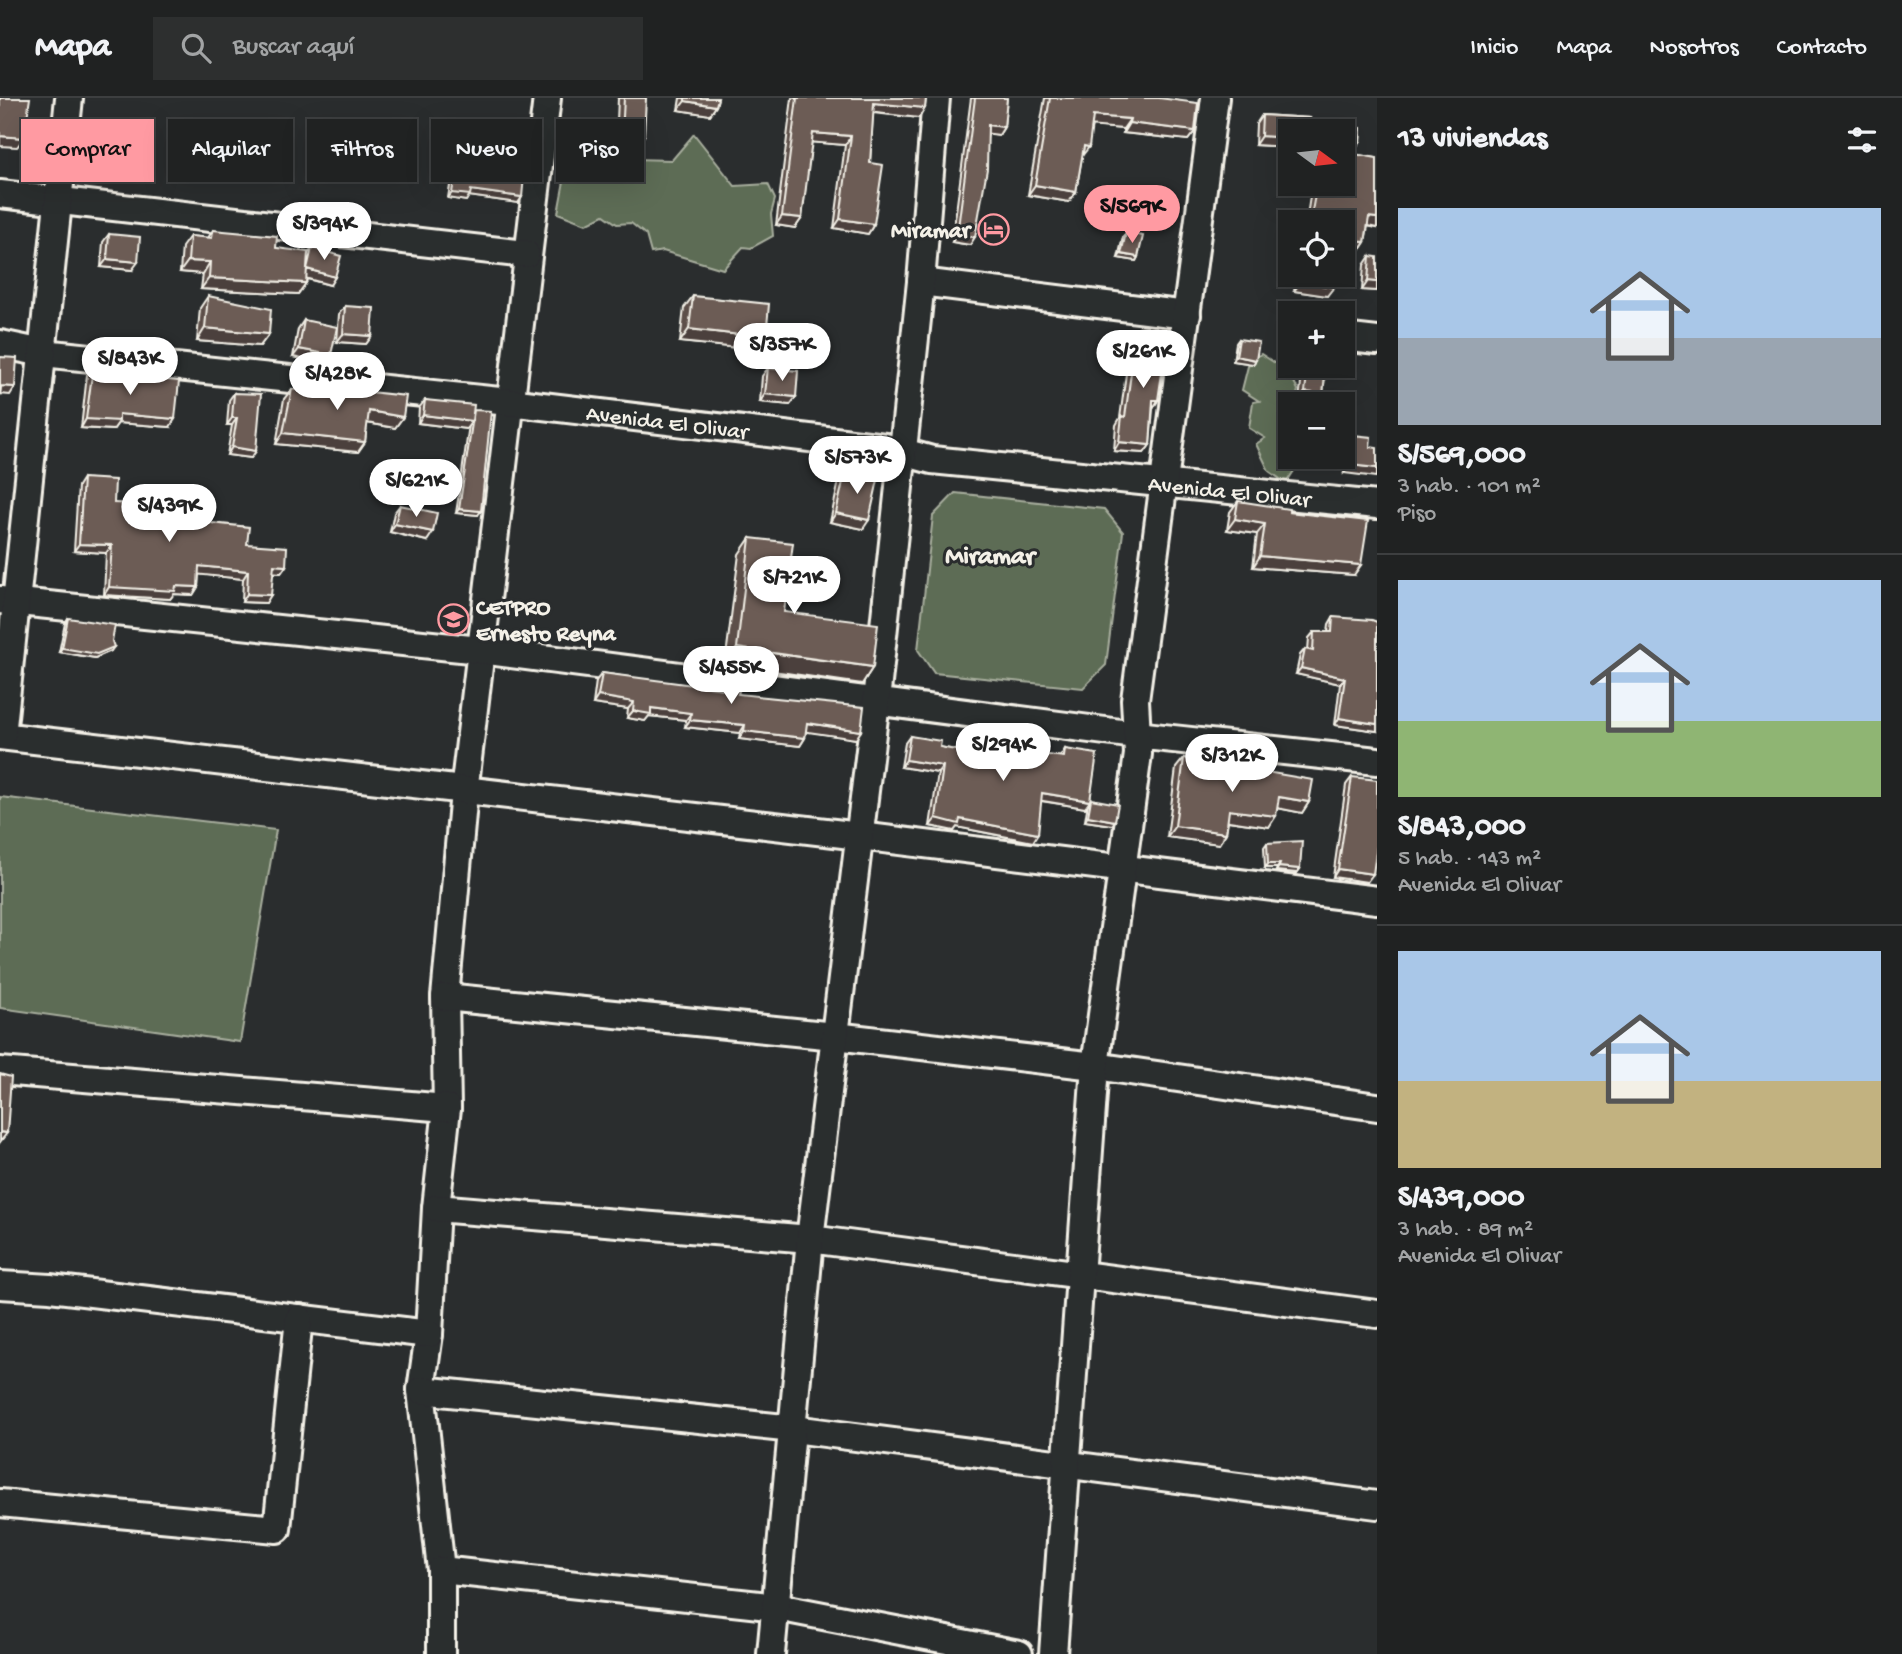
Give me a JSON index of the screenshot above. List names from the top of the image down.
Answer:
{
  "streets": {
    "street": ["Avenida El Olivar"]
  },
  "districts": ["Miramar"],
  "places": {
    "hotel": ["Miramar"],
    "school or university": ["CETPRO Ernesto Reyna"]
  },
  "north": "right",
  "page": {
    "header": "Mapa",
    "search": "Buscar aquí",
    "nav": [
      "Inicio",
      "Mapa",
      "Nosotros",
      "Contacto"
    ],
    "heading": "13 viviendas",
    "map_buttons": ["+", "−"],
    "chip": [
      "Comprar",
      "Alquilar",
      "Filtros",
      "Nuevo",
      "Piso"
    ],
    "list": [
      {
        "name": "S/569,000",
        "note": "3 hab. · 101 m² · Piso"
      },
      {
        "name": "S/843,000",
        "note": "5 hab. · 143 m² · Avenida El Olivar"
      },
      {
        "name": "S/439,000",
        "note": "3 hab. · 89 m² · Avenida El Olivar"
      }
    ],
    "price": [
      "S/569K",
      "S/394K",
      "S/357K",
      "S/261K",
      "S/843K",
      "S/428K",
      "S/573K",
      "S/621K",
      "S/439K",
      "S/721K",
      "S/455K",
      "S/294K",
      "S/312K"
    ]
  }
}
